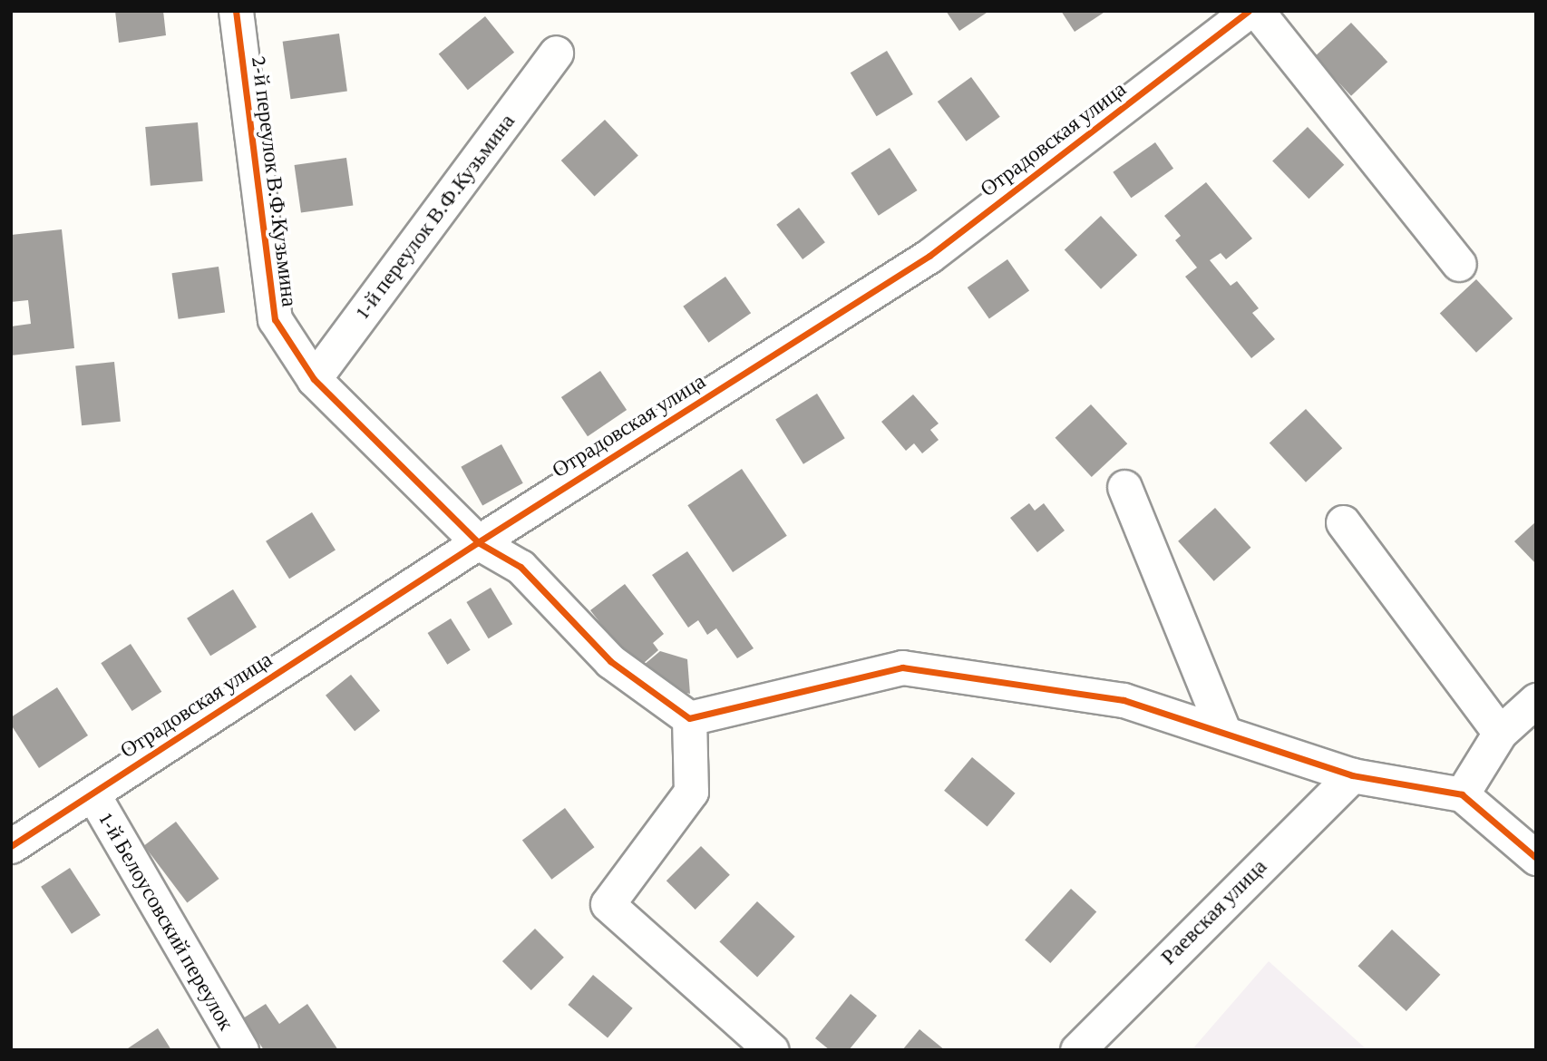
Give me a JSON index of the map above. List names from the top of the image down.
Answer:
{
  "streets": {
    "street": [
      "Отрадовская улица",
      "2-й переулок В.Ф.Кузьмина",
      "1-й переулок В.Ф.Кузьмина",
      "Раевская улица",
      "1-й Белоусовский переулок"
    ]
  },
  "crossings": [
    ["Отрадовская улица", "2-й переулок В.Ф.Кузьмина"],
    ["Отрадовская улица", "1-й Белоусовский переулок"],
    ["2-й переулок В.Ф.Кузьмина", "1-й переулок В.Ф.Кузьмина"]
  ]
}
